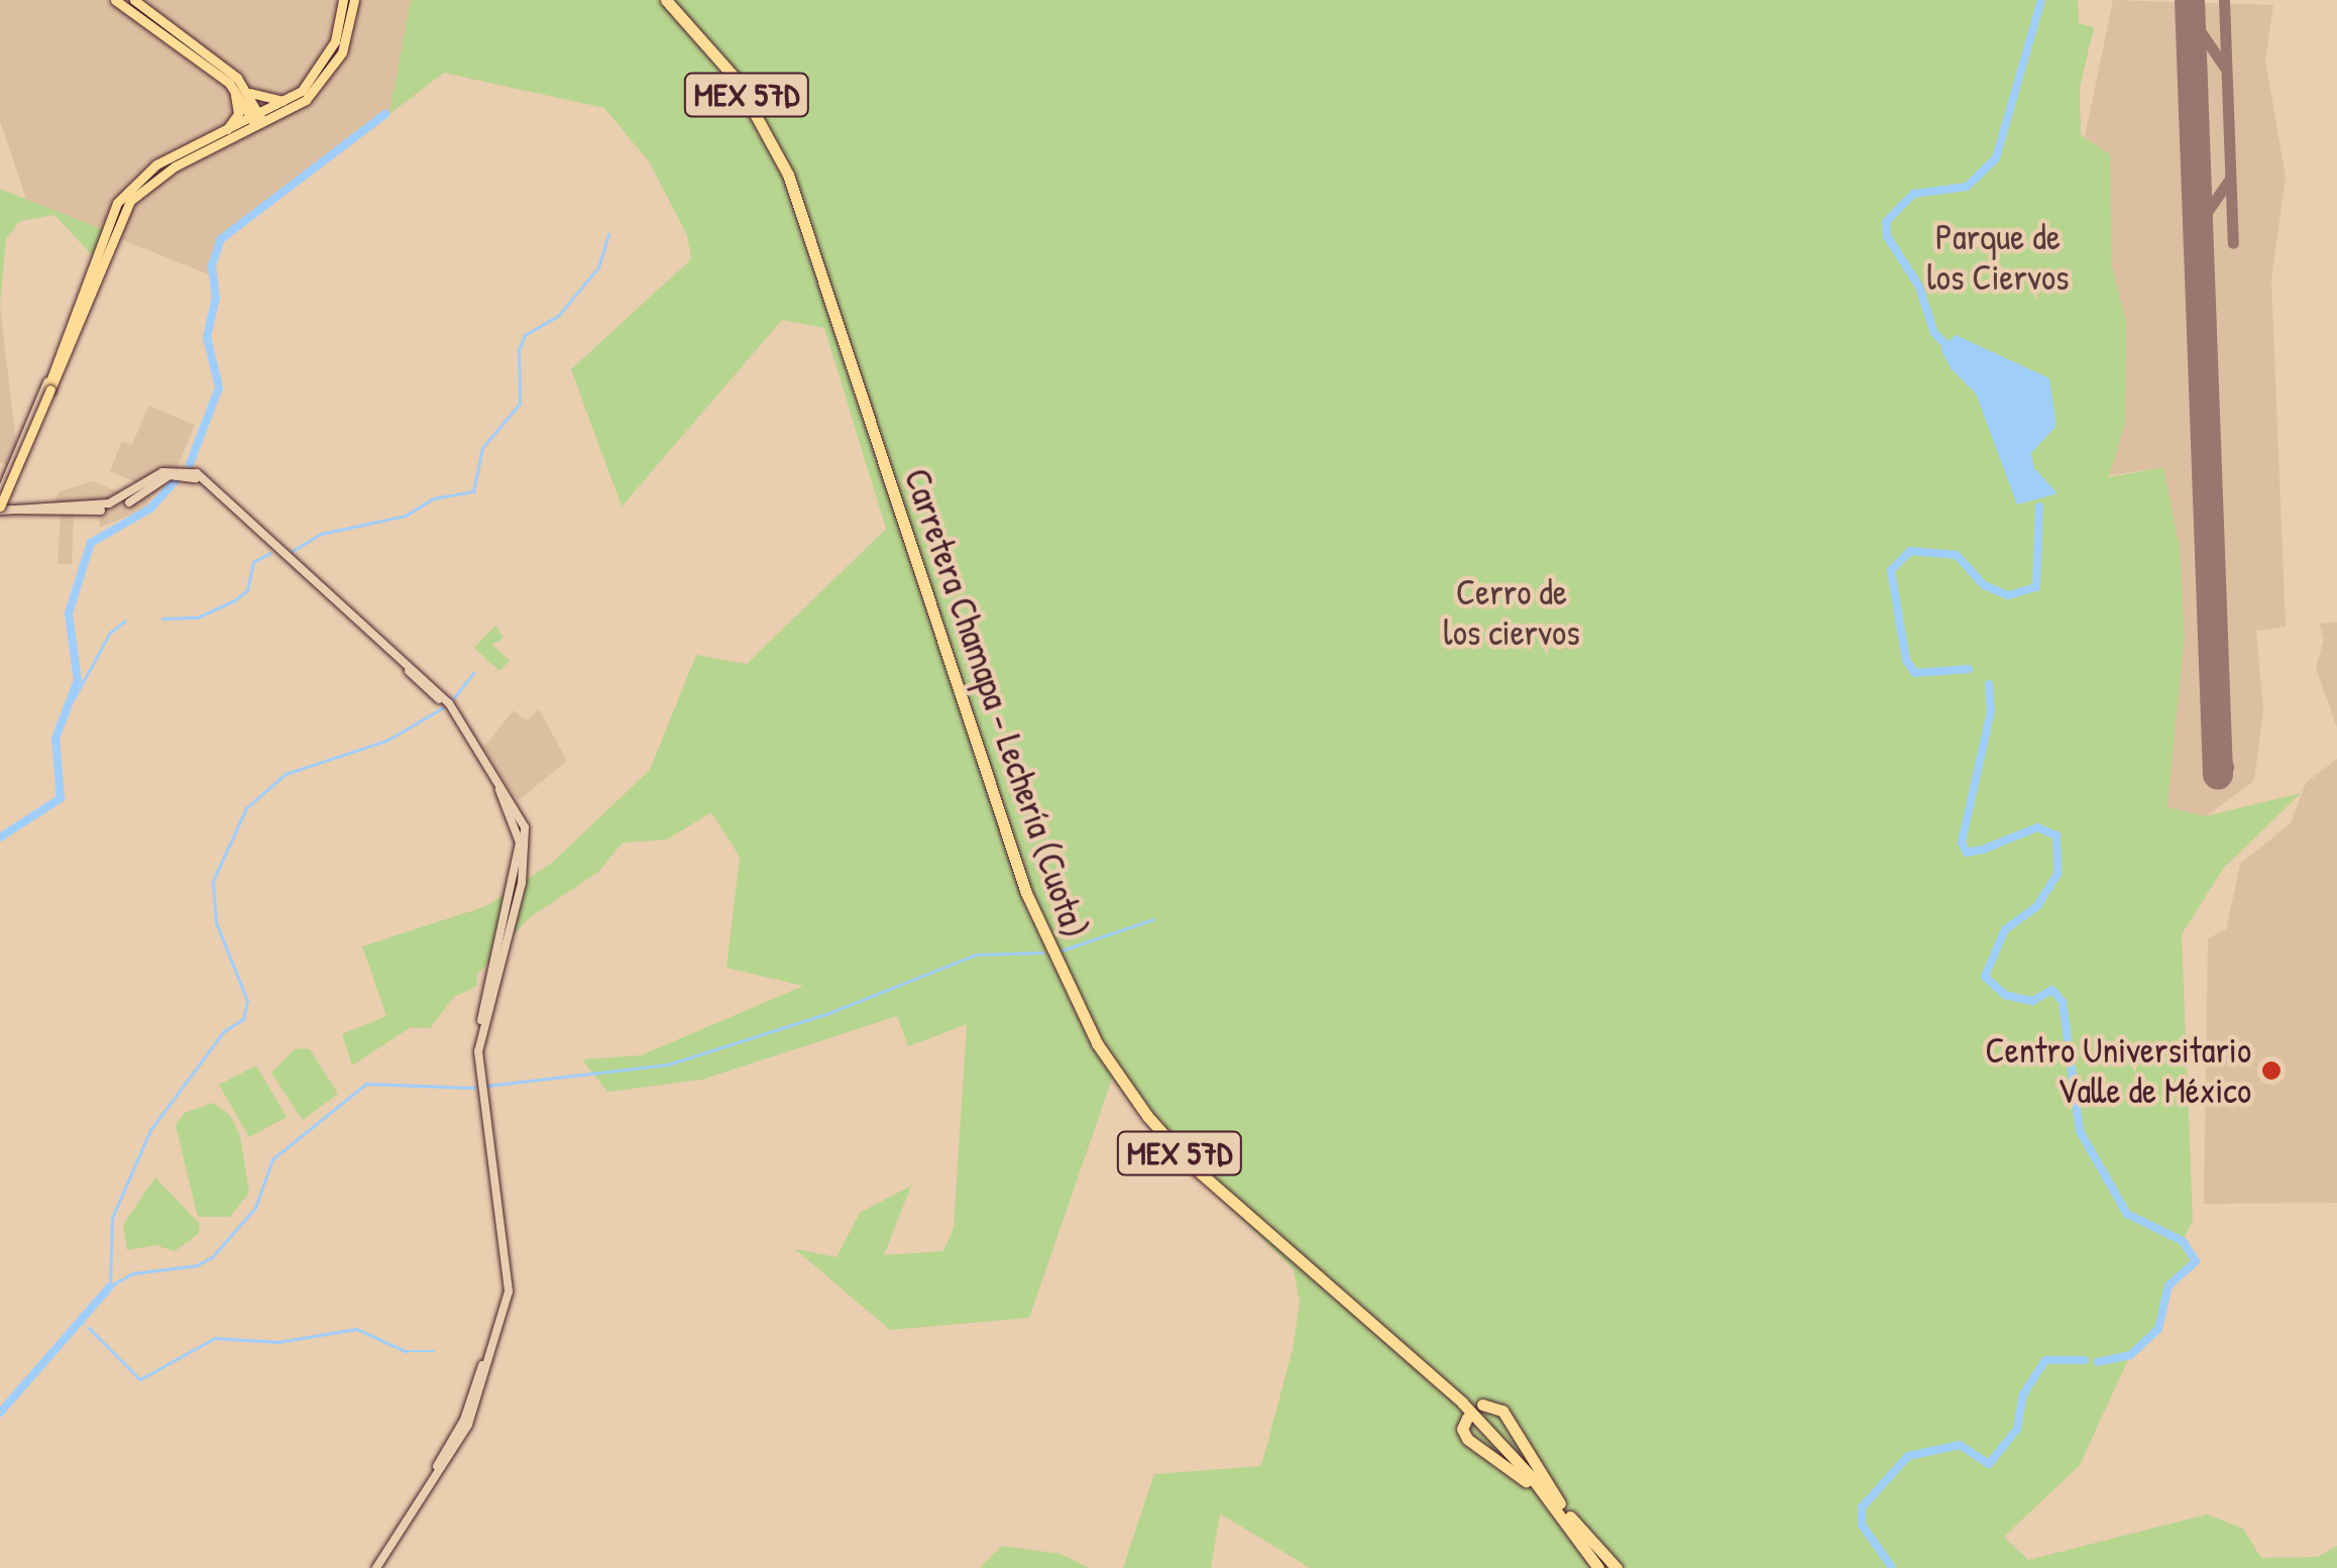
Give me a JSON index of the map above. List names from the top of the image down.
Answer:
{
  "streets": {
    "highway": ["MEX 57D", "Carretera Chamapa - Lechería (Cuota)"]
  },
  "parks": ["Parque de los Ciervos", "Cerro de los ciervos"],
  "places": ["Centro Universitario Valle de México"]
}
